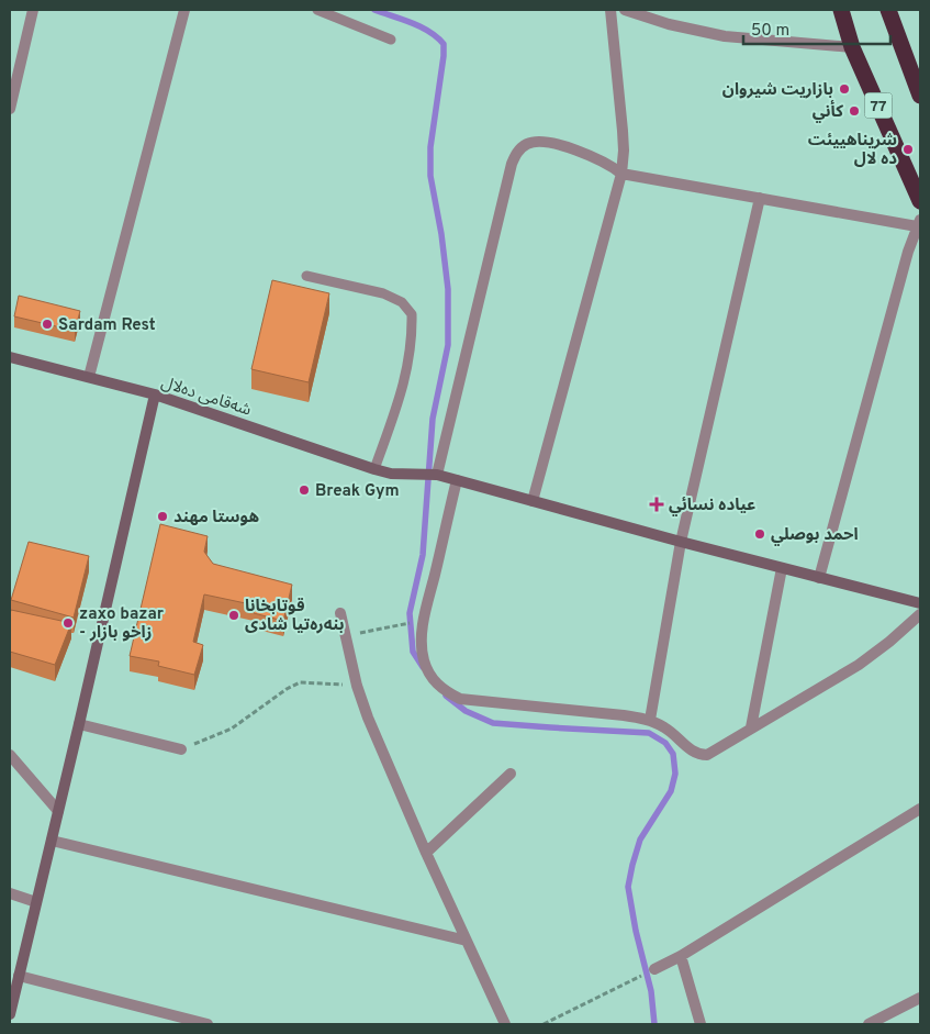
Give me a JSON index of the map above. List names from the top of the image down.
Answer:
{
  "streets": {
    "highway": ["77"],
    "main road": ["شەقامی دەلال"]
  },
  "places": {
    "other": [
      "بازاريت شيروان",
      "كأني",
      "شريناهييئت ده لال",
      "Sardam Rest",
      "Break Gym",
      "هوستا مهند",
      "احمد بوصلي",
      "قوتابخانا بنەرەتیا شادی",
      "zaxo bazar - زاخو بازار"
    ],
    "health": ["عياده نسائي"]
  },
  "scale_bar": "50 m"
}
